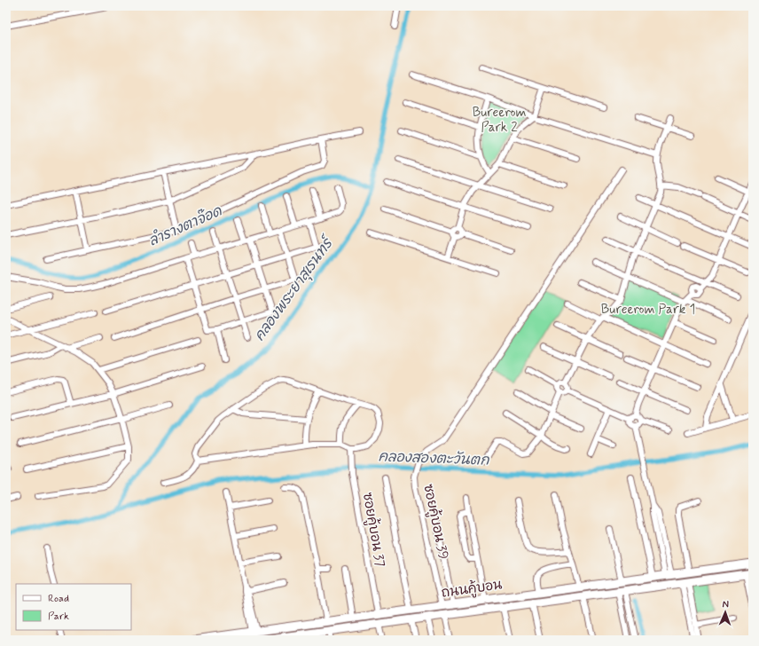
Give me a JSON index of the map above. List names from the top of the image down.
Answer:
{
  "streets": {
    "main road": ["ถนนคู้บอน"],
    "street": ["ซอยคู้บอน 39", "ซอยคู้บอน 37"]
  },
  "crossings": [
    ["ซอยคู้บอน 39", "ถนนคู้บอน"],
    ["ซอยคู้บอน 37", "ถนนคู้บอน"]
  ],
  "water": ["ลำรางตาจ๊อด", "คลองพระยาสุเรนทร์", "คลองสองตะวันตก"],
  "parks": ["Bureerom Park 2", "Bureerom Park 1"],
  "legend": ["Road", "Park"],
  "north": "top"
}
